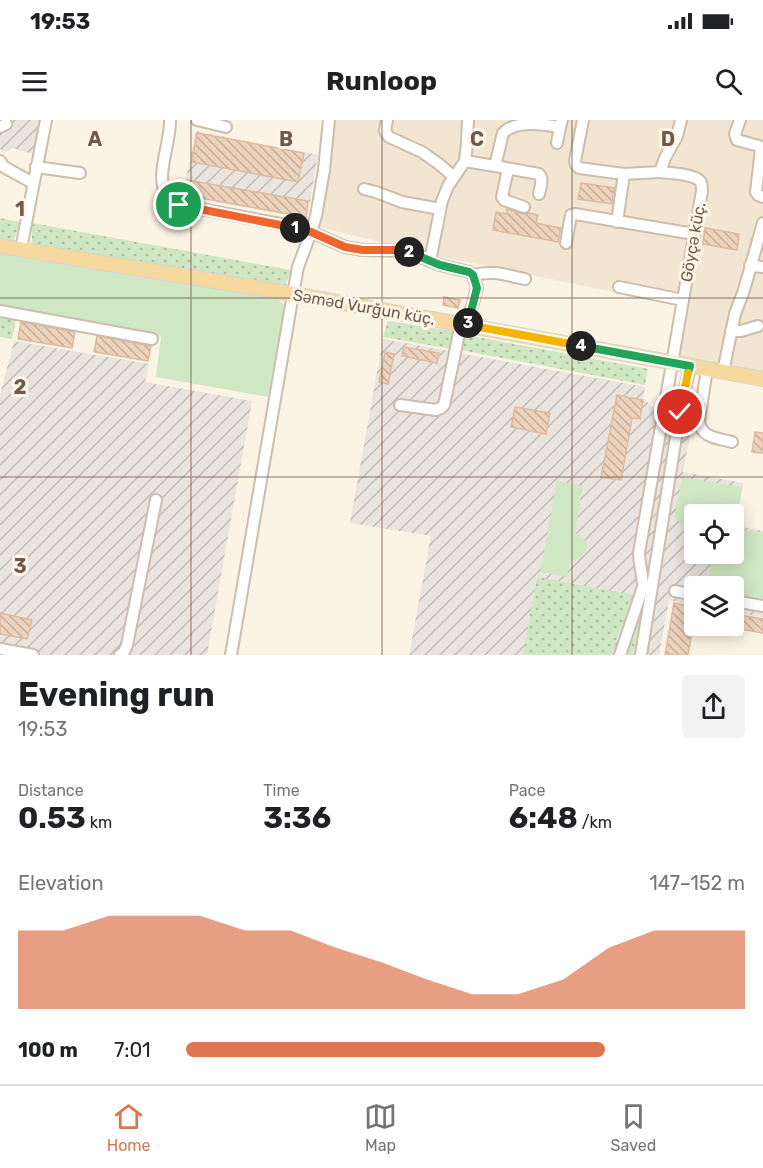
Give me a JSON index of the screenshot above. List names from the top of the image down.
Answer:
{
  "streets": {
    "main road": ["Səməd Vurğun küç."],
    "street": ["Göyçə küç."]
  },
  "crossings": [
    ["Göyçə küç.", "Səməd Vurğun küç."]
  ],
  "page": {
    "status": "19:53",
    "header": "Runloop",
    "pins": [
      "1",
      "2",
      "3",
      "4"
    ],
    "heading": ["Evening run", "19:53"],
    "stats": [
      ["Distance", "0.53 km"],
      ["Time", "3:36"],
      ["Pace", "6:48 /km"]
    ],
    "chart": ["Elevation", "147–152 m"],
    "list": [
      {
        "name": "100 m",
        "note": "7:01"
      }
    ],
    "tabs": ["Home", "Map", "Saved"]
  },
  "grid": {
    "columns": [
      "A",
      "B",
      "C",
      "D"
    ],
    "rows": ["1", "2", "3"]
  }
}
